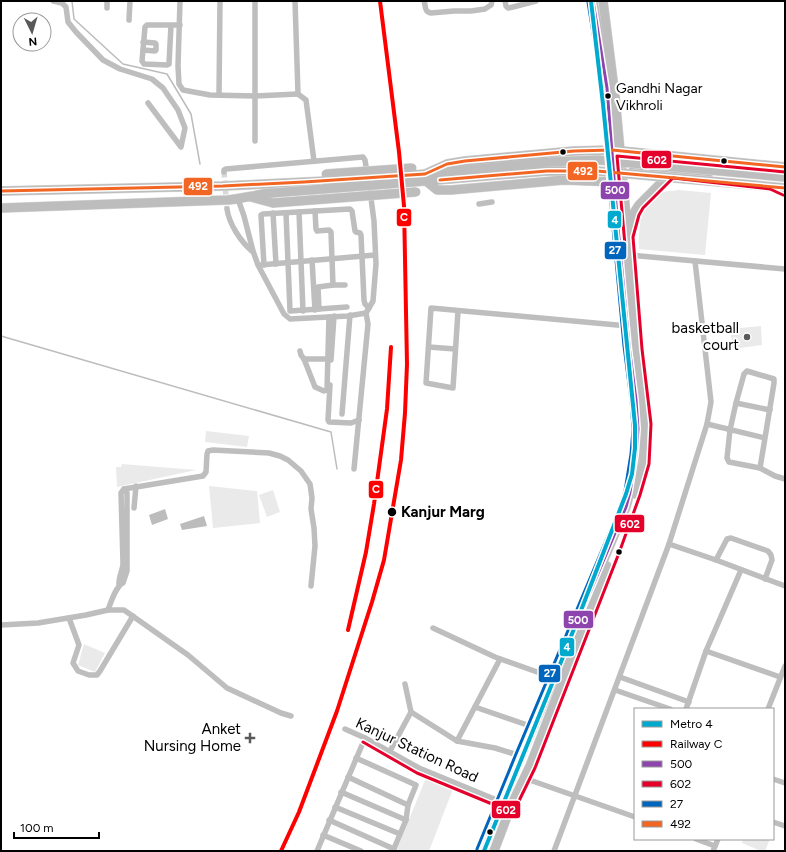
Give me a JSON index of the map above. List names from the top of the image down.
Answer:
{
  "streets": {
    "street": ["Kanjur Station Road"]
  },
  "places": {
    "other": ["Gandhi Nagar Vikhroli", "basketball court", "Kanjur Marg"],
    "health": ["Anket Nursing Home"]
  },
  "lines": [
    "metro line 4",
    "rail line C",
    "transit line 500",
    "transit line 27",
    "transit line 492",
    "transit line 602"
  ],
  "legend": [
    "Metro 4",
    "Railway C",
    "500",
    "602",
    "27",
    "492"
  ],
  "scale_bar": "100 m",
  "north": "bottom"
}
